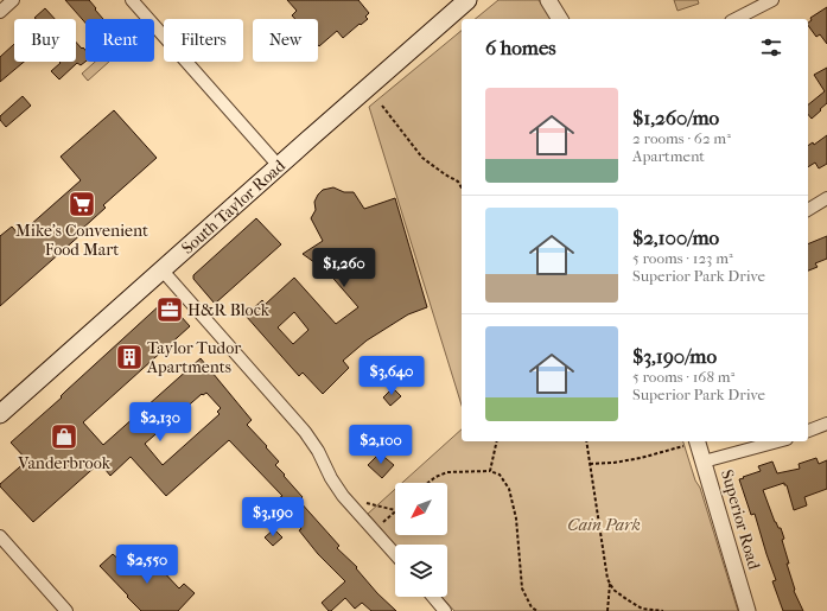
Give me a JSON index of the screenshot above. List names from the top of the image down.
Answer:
{
  "streets": {
    "main road": ["South Taylor Road"],
    "street": ["Superior Road"]
  },
  "parks": ["Cain Park"],
  "places": {
    "supermarket": ["Mike's Convenient Food Mart"],
    "office": ["H&R Block"],
    "building": ["Taylor Tudor Apartments"],
    "shop": ["Vanderbrook"]
  },
  "north": "bottom left",
  "page": {
    "chip": [
      "Buy",
      "Rent",
      "Filters",
      "New"
    ],
    "heading": "6 homes",
    "list": [
      {
        "name": "$1,260/mo",
        "note": "2 rooms · 62 m² · Apartment"
      },
      {
        "name": "$2,100/mo",
        "note": "5 rooms · 123 m² · Superior Park Drive"
      },
      {
        "name": "$3,190/mo",
        "note": "5 rooms · 168 m² · Superior Park Drive"
      }
    ],
    "price": [
      "$1,260",
      "$3,640",
      "$2,130",
      "$2,100",
      "$3,190",
      "$2,550"
    ]
  }
}
